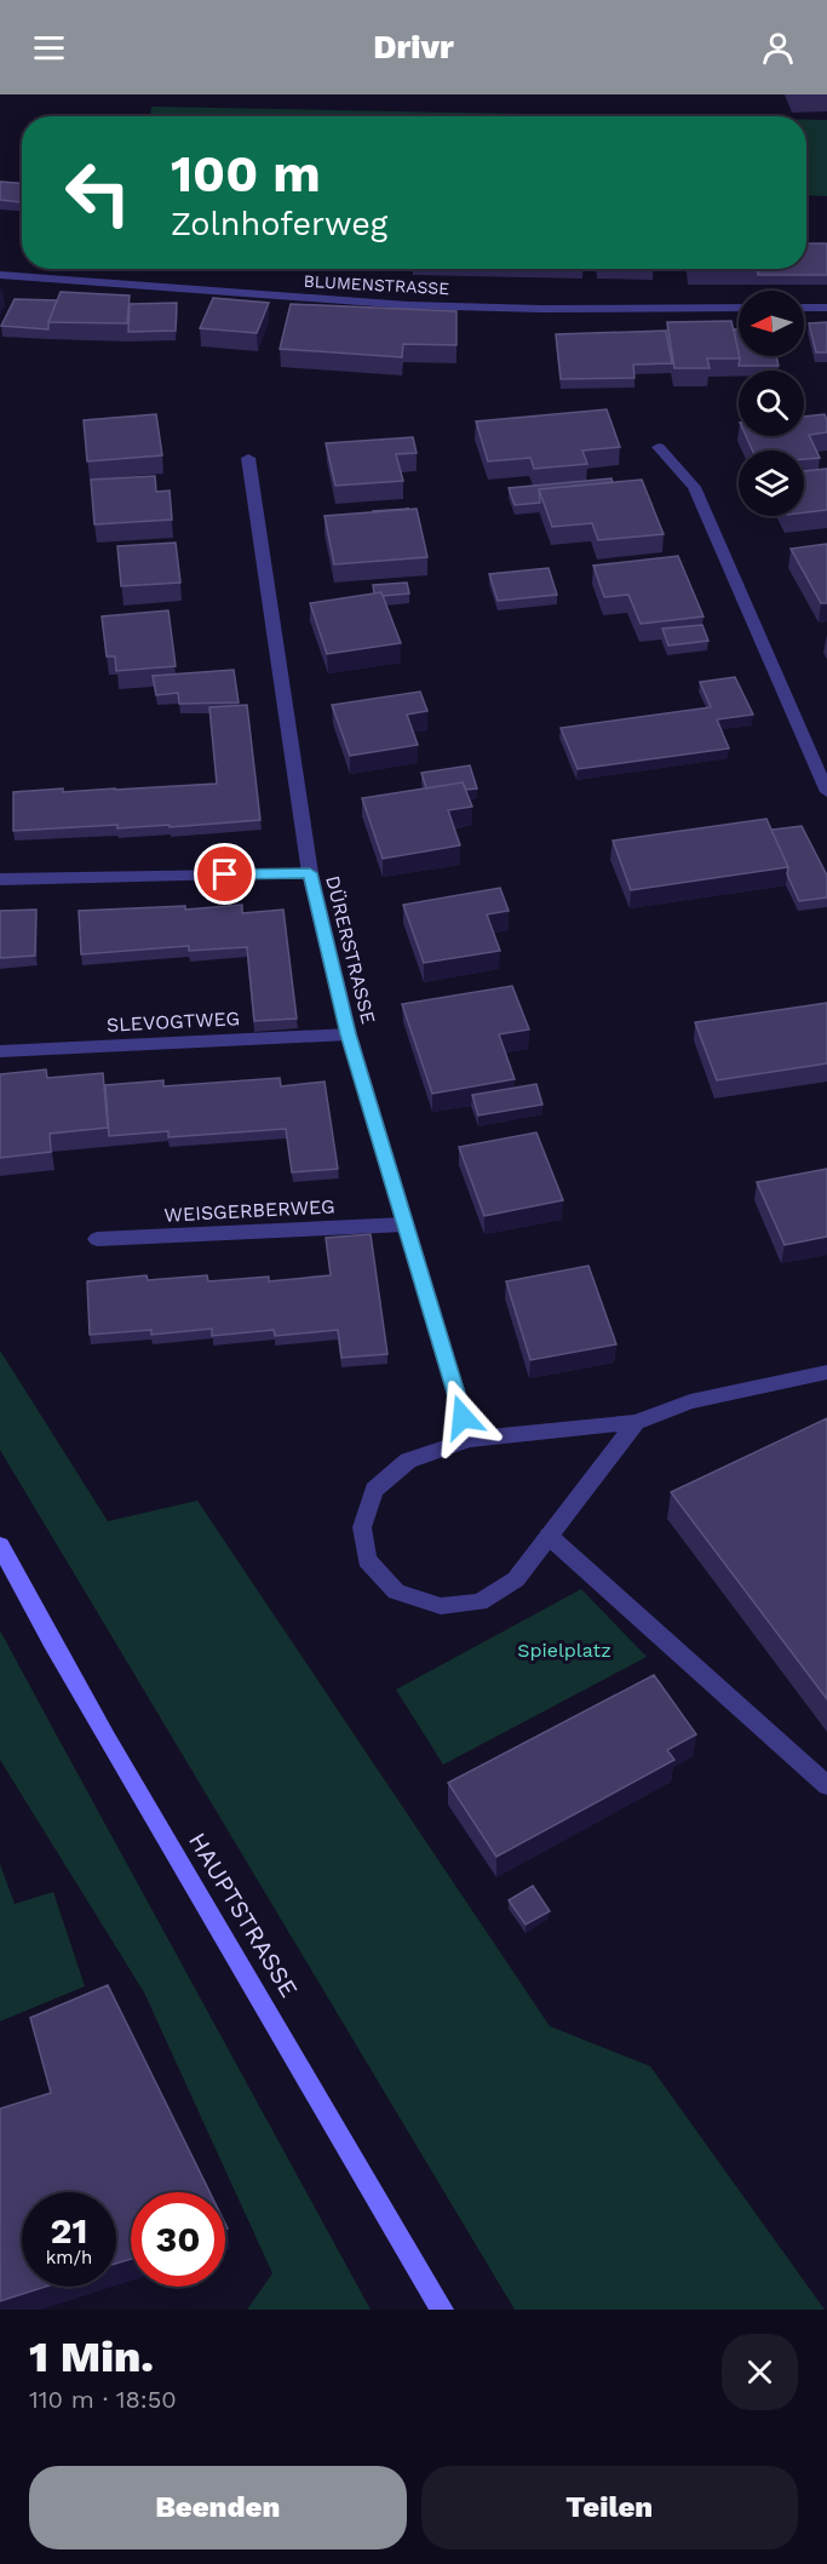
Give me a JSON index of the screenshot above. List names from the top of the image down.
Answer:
{
  "streets": {
    "main road": ["HAUPTSTRASSE"],
    "street": [
      "BLUMENSTRASSE",
      "DÜRERSTRASSE",
      "SLEVOGTWEG",
      "WEISGERBERWEG"
    ]
  },
  "crossings": [
    ["DÜRERSTRASSE", "SLEVOGTWEG"],
    ["DÜRERSTRASSE", "WEISGERBERWEG"]
  ],
  "parks": ["Spielplatz"],
  "north": "left",
  "page": {
    "header": "Drivr",
    "turn": ["100 m", "Zolnhoferweg"],
    "speed": "21 km/h",
    "limit": "30",
    "heading": ["1 Min.", "110 m · 18:50"],
    "buttons": ["Beenden", "Teilen"]
  }
}
